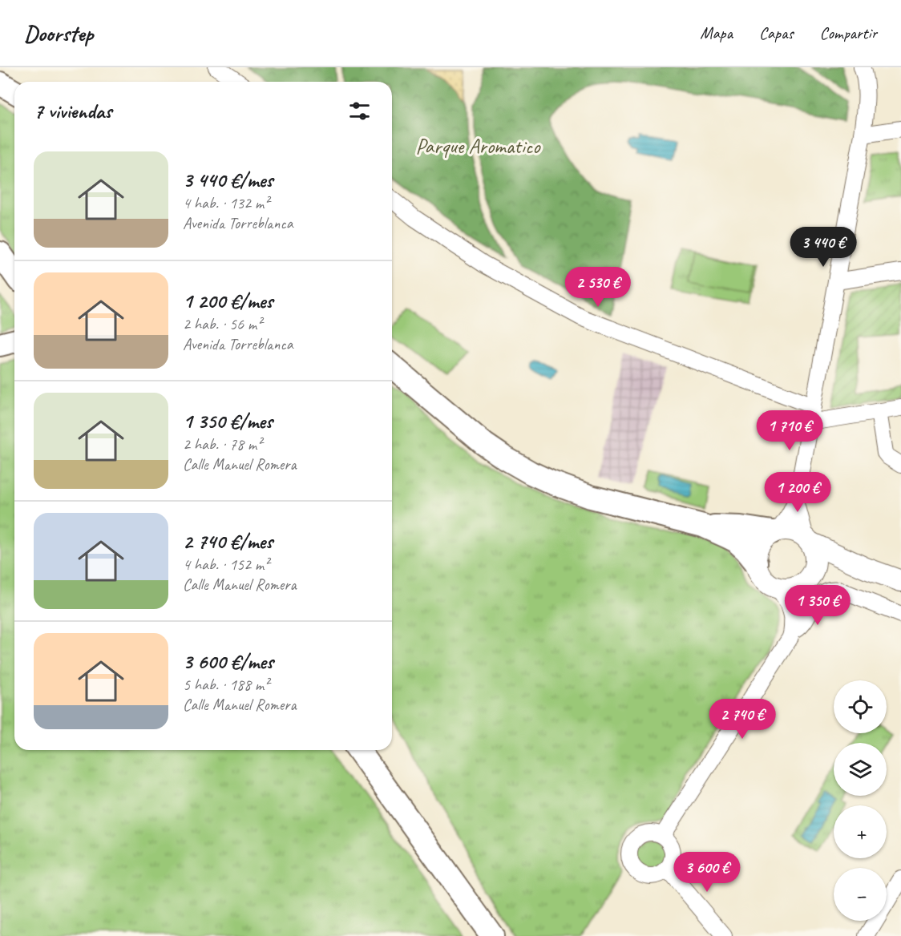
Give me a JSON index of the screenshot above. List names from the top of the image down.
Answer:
{
  "parks": ["Parque Aromatico"],
  "page": {
    "header": "Doorstep",
    "nav": ["Mapa", "Capas", "Compartir"],
    "heading": "7 viviendas",
    "list": [
      {
        "name": "3 440 €/mes",
        "note": "4 hab. · 132 m² · Avenida Torreblanca"
      },
      {
        "name": "1 200 €/mes",
        "note": "2 hab. · 56 m² · Avenida Torreblanca"
      },
      {
        "name": "1 350 €/mes",
        "note": "2 hab. · 78 m² · Calle Manuel Romera"
      },
      {
        "name": "2 740 €/mes",
        "note": "4 hab. · 152 m² · Calle Manuel Romera"
      },
      {
        "name": "3 600 €/mes",
        "note": "5 hab. · 188 m² · Calle Manuel Romera"
      }
    ],
    "price": [
      "3 440 €",
      "2 530 €",
      "1 710 €",
      "1 200 €",
      "1 350 €",
      "2 740 €",
      "3 600 €"
    ],
    "map_buttons": ["+", "−"]
  }
}
